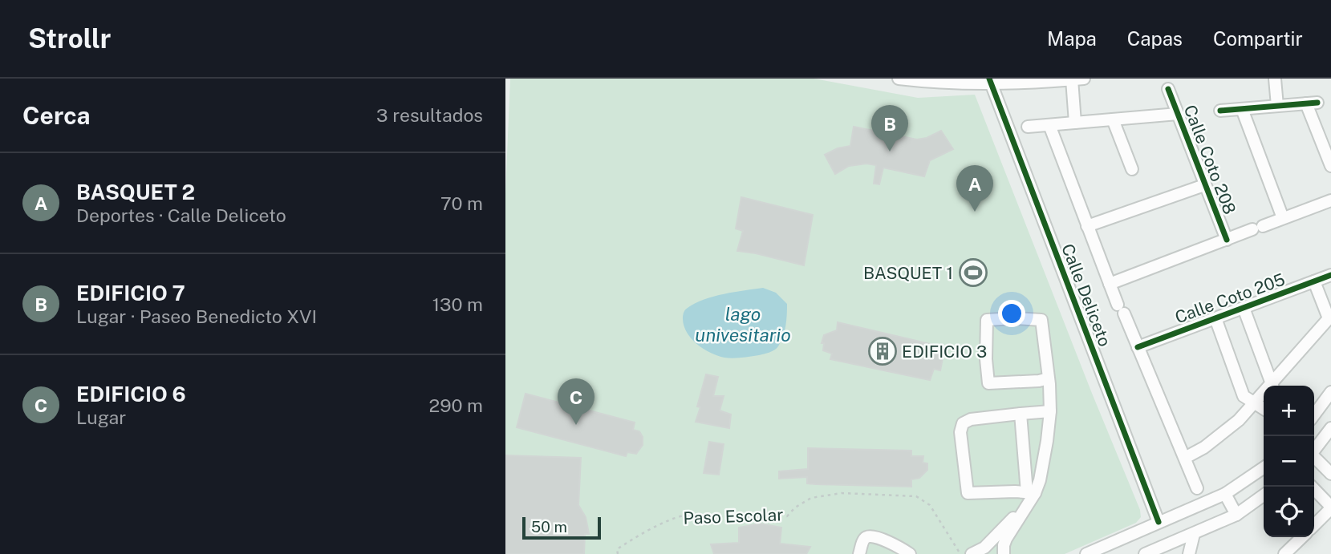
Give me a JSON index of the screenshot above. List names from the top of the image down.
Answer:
{
  "streets": {
    "street": ["Calle Coto 208", "Calle Deliceto", "Calle Coto 205"],
    "path": ["Paso Escolar"]
  },
  "water": ["lago univesitario"],
  "places": {
    "sports": ["BASQUET 1"],
    "building": ["EDIFICIO 3"]
  },
  "scale_bar": "50 m",
  "page": {
    "header": "Strollr",
    "nav": ["Mapa", "Capas", "Compartir"],
    "heading": ["Cerca", "3 resultados"],
    "pins": ["B", "A", "C"],
    "list": [
      {
        "mark": "A",
        "name": "BASQUET 2",
        "note": "Deportes · Calle Deliceto",
        "value": "70 m"
      },
      {
        "mark": "B",
        "name": "EDIFICIO 7",
        "note": "Lugar · Paseo Benedicto XVI",
        "value": "130 m"
      },
      {
        "mark": "C",
        "name": "EDIFICIO 6",
        "note": "Lugar",
        "value": "290 m"
      }
    ],
    "map_buttons": ["+", "−"],
    "scale": "50 m"
  }
}
